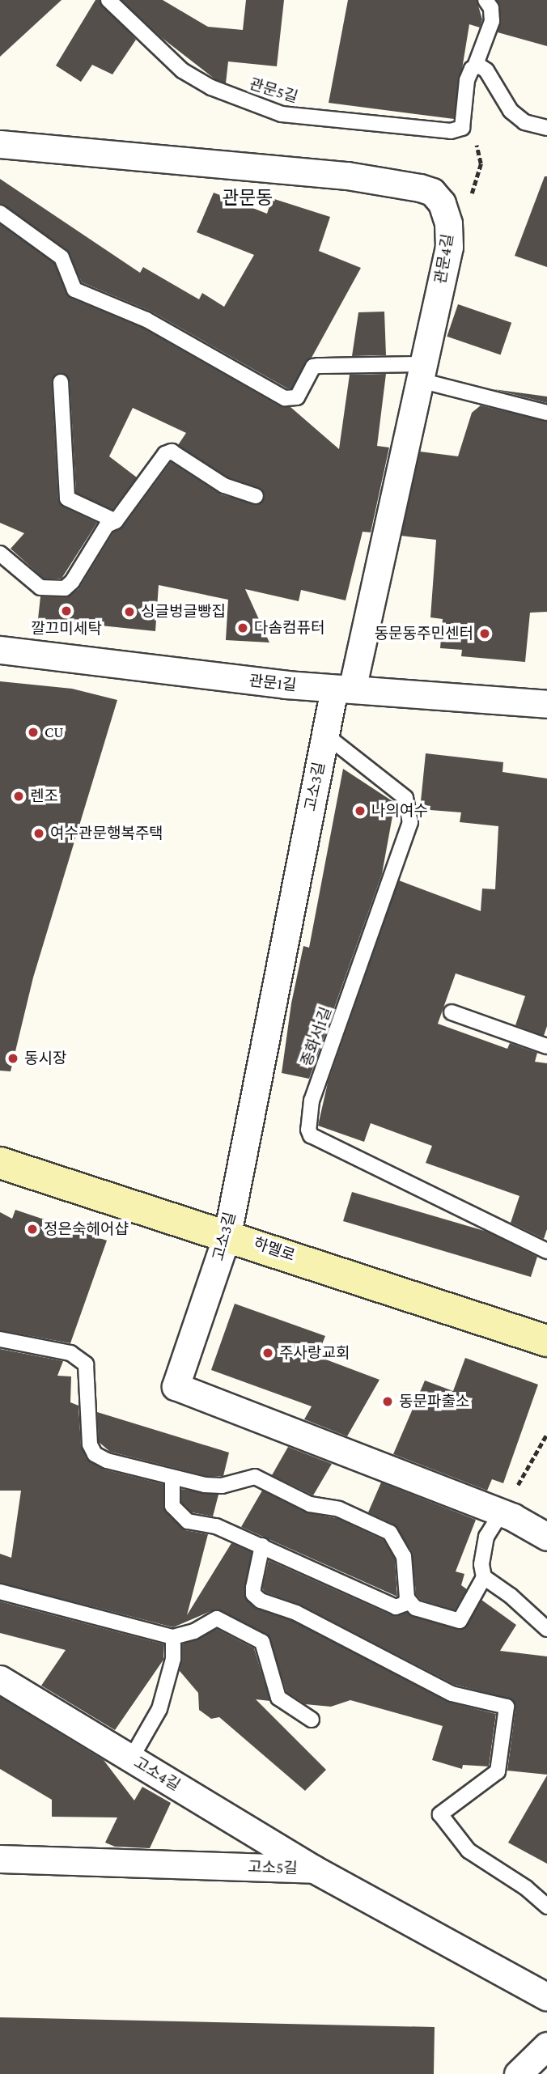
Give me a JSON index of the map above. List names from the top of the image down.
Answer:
{
  "streets": {
    "street": [
      "관문4길",
      "관문1길",
      "고소3길",
      "하멜로",
      "고소4길",
      "고소5길"
    ],
    "lane": ["관문5길", "종화서1길"]
  },
  "crossings": [
    ["관문4길", "관문1길"],
    ["관문4길", "고소3길"],
    ["관문1길", "고소3길"],
    ["고소3길", "종화서1길"],
    ["고소3길", "하멜로"],
    ["고소4길", "고소5길"]
  ],
  "districts": ["관문동"],
  "places": [
    "깔끄미세탁",
    "싱글벙글빵집",
    "다솜컴퓨터",
    "동문동주민센터",
    "CU",
    "렌조",
    "나의여수",
    "여수관문행복주택",
    "동시장",
    "정은숙헤어샵",
    "주사랑교회",
    "동문파출소"
  ]
}
